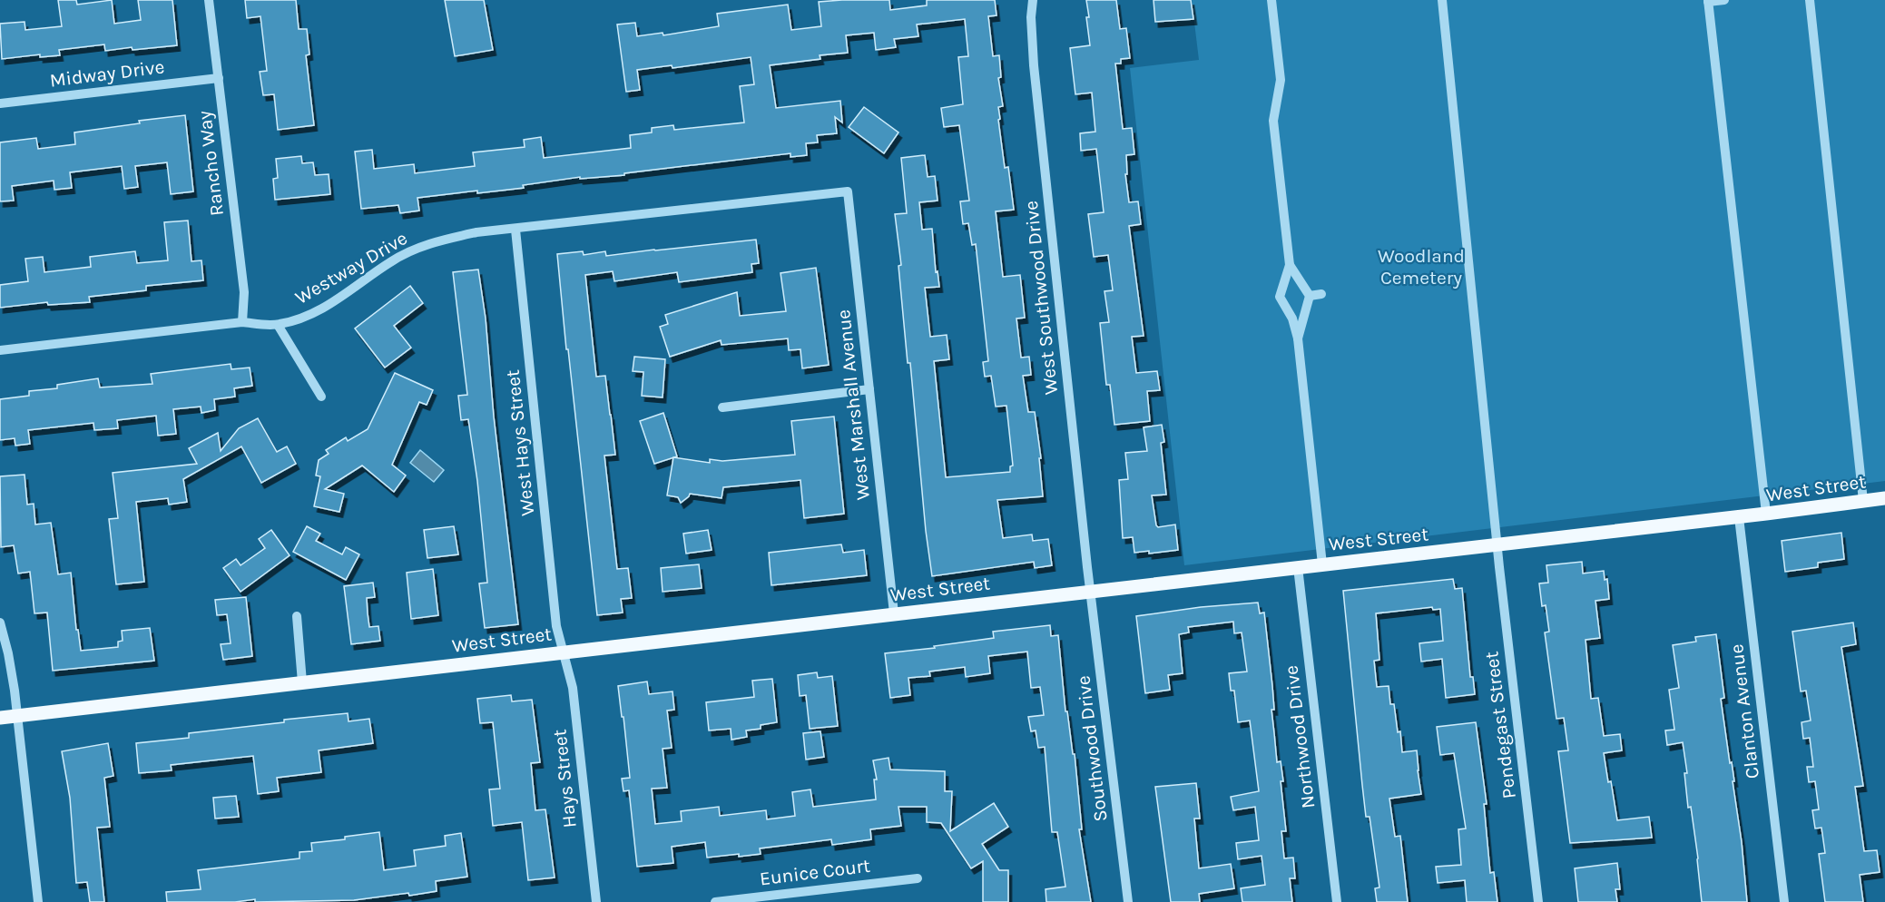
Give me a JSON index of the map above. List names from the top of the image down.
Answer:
{
  "streets": {
    "main road": ["West Street"],
    "street": [
      "Midway Drive",
      "Rancho Way",
      "Westway Drive",
      "West Southwood Drive",
      "West Marshall Avenue",
      "West Hays Street",
      "Clanton Avenue",
      "Pendegast Street",
      "Northwood Drive",
      "Southwood Drive",
      "Hays Street",
      "Eunice Court"
    ]
  },
  "crossings": [
    ["Midway Drive", "Rancho Way"],
    ["Rancho Way", "Westway Drive"],
    ["Westway Drive", "West Marshall Avenue"],
    ["Westway Drive", "West Hays Street"],
    ["West Southwood Drive", "West Street"],
    ["West Southwood Drive", "Southwood Drive"],
    ["West Marshall Avenue", "West Street"],
    ["West Hays Street", "West Street"],
    ["West Hays Street", "Hays Street"],
    ["West Street", "Clanton Avenue"],
    ["West Street", "Pendegast Street"],
    ["West Street", "Northwood Drive"],
    ["West Street", "Southwood Drive"],
    ["West Street", "Hays Street"]
  ],
  "parks": ["Woodland Cemetery"]
}
